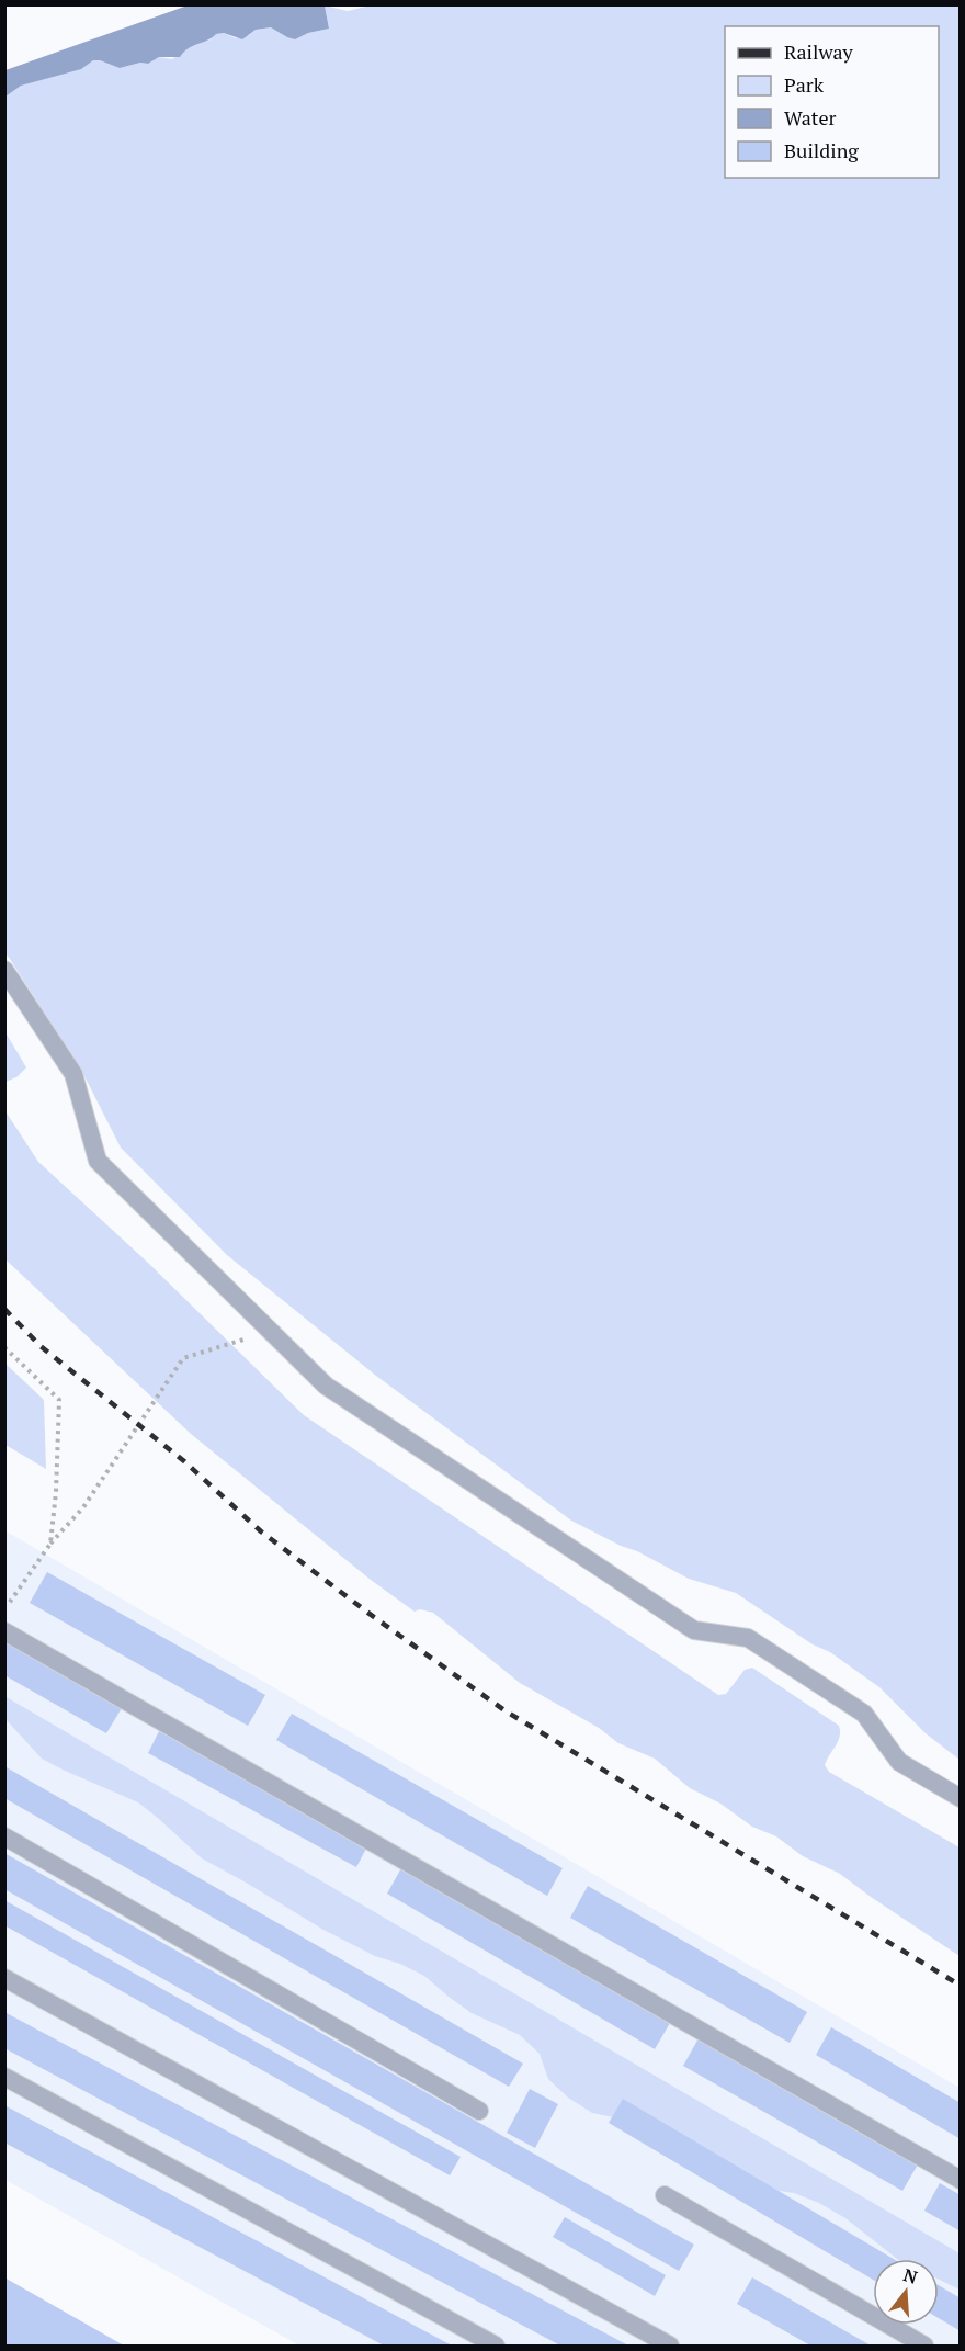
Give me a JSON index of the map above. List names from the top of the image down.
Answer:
{
  "legend": [
    "Railway",
    "Park",
    "Water",
    "Building"
  ],
  "north": "top"
}
